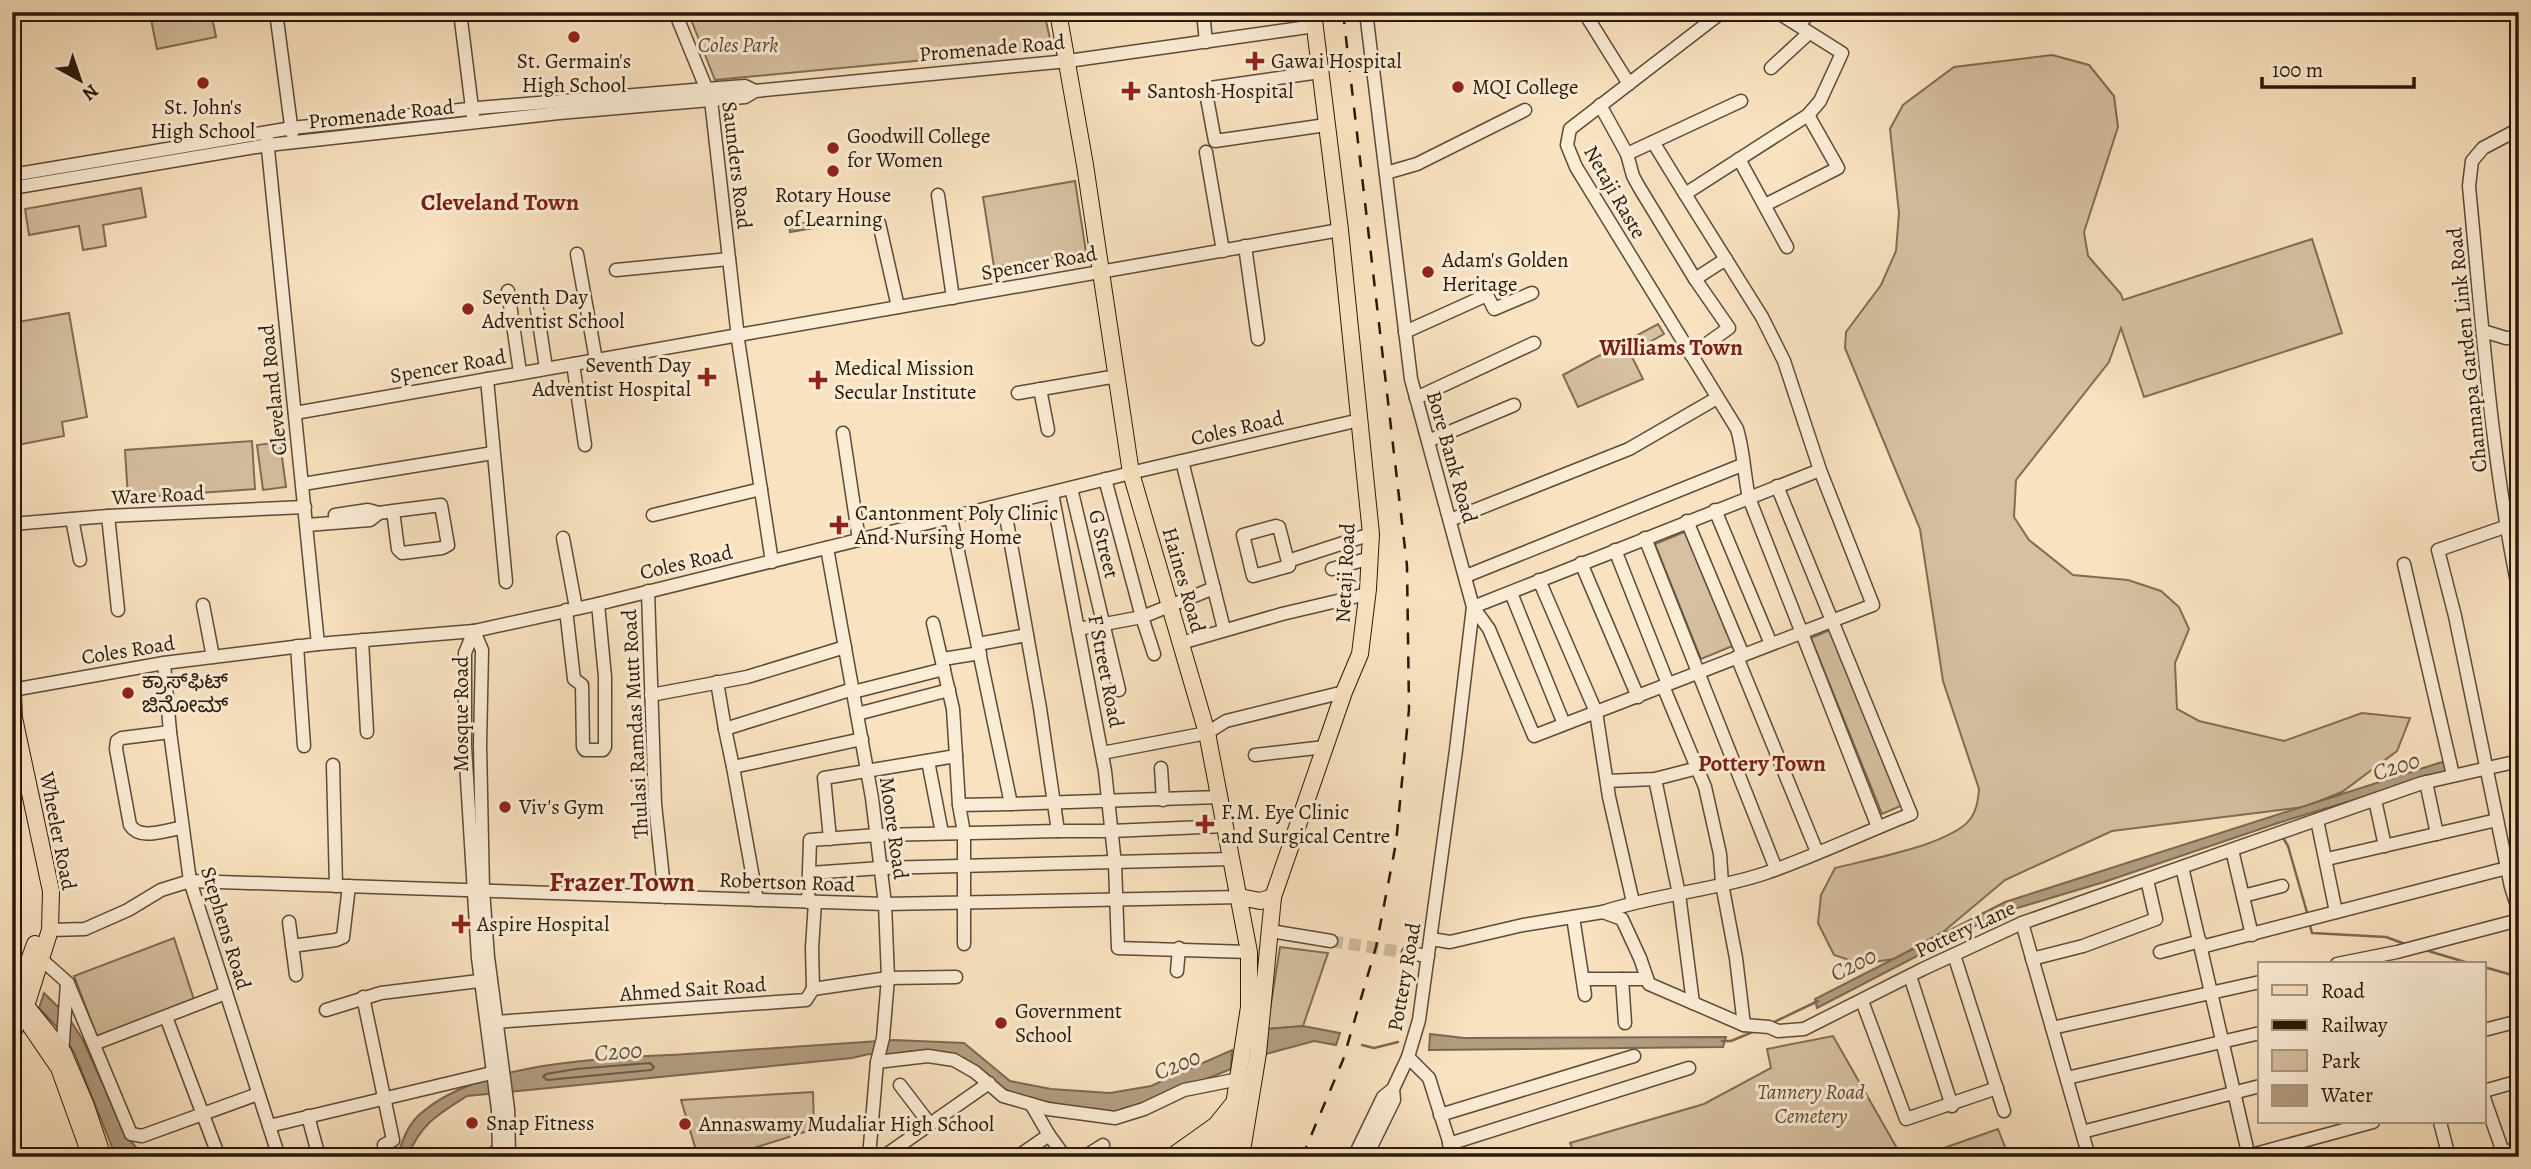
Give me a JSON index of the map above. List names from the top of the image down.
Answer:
{
  "streets": {
    "main road": ["Netaji Road", "Haines Road", "Wheeler Road"],
    "street": [
      "Promenade Road",
      "Saunders Road",
      "Netaji Raste",
      "Spencer Road",
      "Channapa Garden Link Road",
      "Cleveland Road",
      "Coles Road",
      "Bore Bank Road",
      "Ware Road",
      "G Street",
      "F Street Road",
      "Mosque Road",
      "Thulasi Ramdas Mutt Road",
      "Moore Road",
      "Robertson Road",
      "Stephens Road",
      "Pottery Lane",
      "Pottery Road",
      "Ahmed Sait Road"
    ]
  },
  "crossings": [
    ["Promenade Road", "Saunders Road"],
    ["Promenade Road", "Cleveland Road"],
    ["Promenade Road", "Netaji Road"],
    ["Promenade Road", "Haines Road"],
    ["Saunders Road", "Spencer Road"],
    ["Saunders Road", "Coles Road"],
    ["Spencer Road", "Cleveland Road"],
    ["Spencer Road", "Netaji Road"],
    ["Spencer Road", "Haines Road"],
    ["Cleveland Road", "Coles Road"],
    ["Cleveland Road", "Ware Road"],
    ["Coles Road", "G Street"],
    ["Coles Road", "Netaji Road"],
    ["Coles Road", "Haines Road"],
    ["Coles Road", "F Street Road"],
    ["Coles Road", "Mosque Road"],
    ["Coles Road", "Thulasi Ramdas Mutt Road"],
    ["Coles Road", "Moore Road"],
    ["Coles Road", "Wheeler Road"],
    ["Coles Road", "Stephens Road"],
    ["Bore Bank Road", "Pottery Road"],
    ["Netaji Road", "Haines Road"],
    ["Netaji Road", "F Street Road"],
    ["Haines Road", "F Street Road"],
    ["Haines Road", "Robertson Road"],
    ["Mosque Road", "Robertson Road"],
    ["Mosque Road", "Ahmed Sait Road"],
    ["Thulasi Ramdas Mutt Road", "Robertson Road"],
    ["Moore Road", "Robertson Road"],
    ["Moore Road", "Ahmed Sait Road"],
    ["Wheeler Road", "Robertson Road"],
    ["Robertson Road", "Stephens Road"]
  ],
  "districts": [
    "Cleveland Town",
    "Williams Town",
    "Pottery Town",
    "Frazer Town"
  ],
  "water": ["C200"],
  "parks": ["Coles Park", "Tannery Road Cemetery"],
  "places": {
    "other": [
      "St. Germain's High School",
      "St. John's High School",
      "MQI College",
      "Goodwill College for Women",
      "Rotary House of Learning",
      "Adam's Golden Heritage",
      "Seventh Day Adventist School",
      "ಕ್ರಾಸ್‌ಫಿಟ್ ಜಿನೋಮ್",
      "Viv's Gym",
      "Government School",
      "Snap Fitness",
      "Annaswamy Mudaliar High School"
    ],
    "health": [
      "Gawai Hospital",
      "Santosh Hospital",
      "Seventh Day Adventist Hospital",
      "Medical Mission Secular Institute",
      "Cantonment Poly Clinic And Nursing Home",
      "F.M. Eye Clinic and Surgical Centre",
      "Aspire Hospital"
    ]
  },
  "legend": [
    "Road",
    "Railway",
    "Park",
    "Water"
  ],
  "scale_bar": "100 m",
  "north": "bottom right"
}
